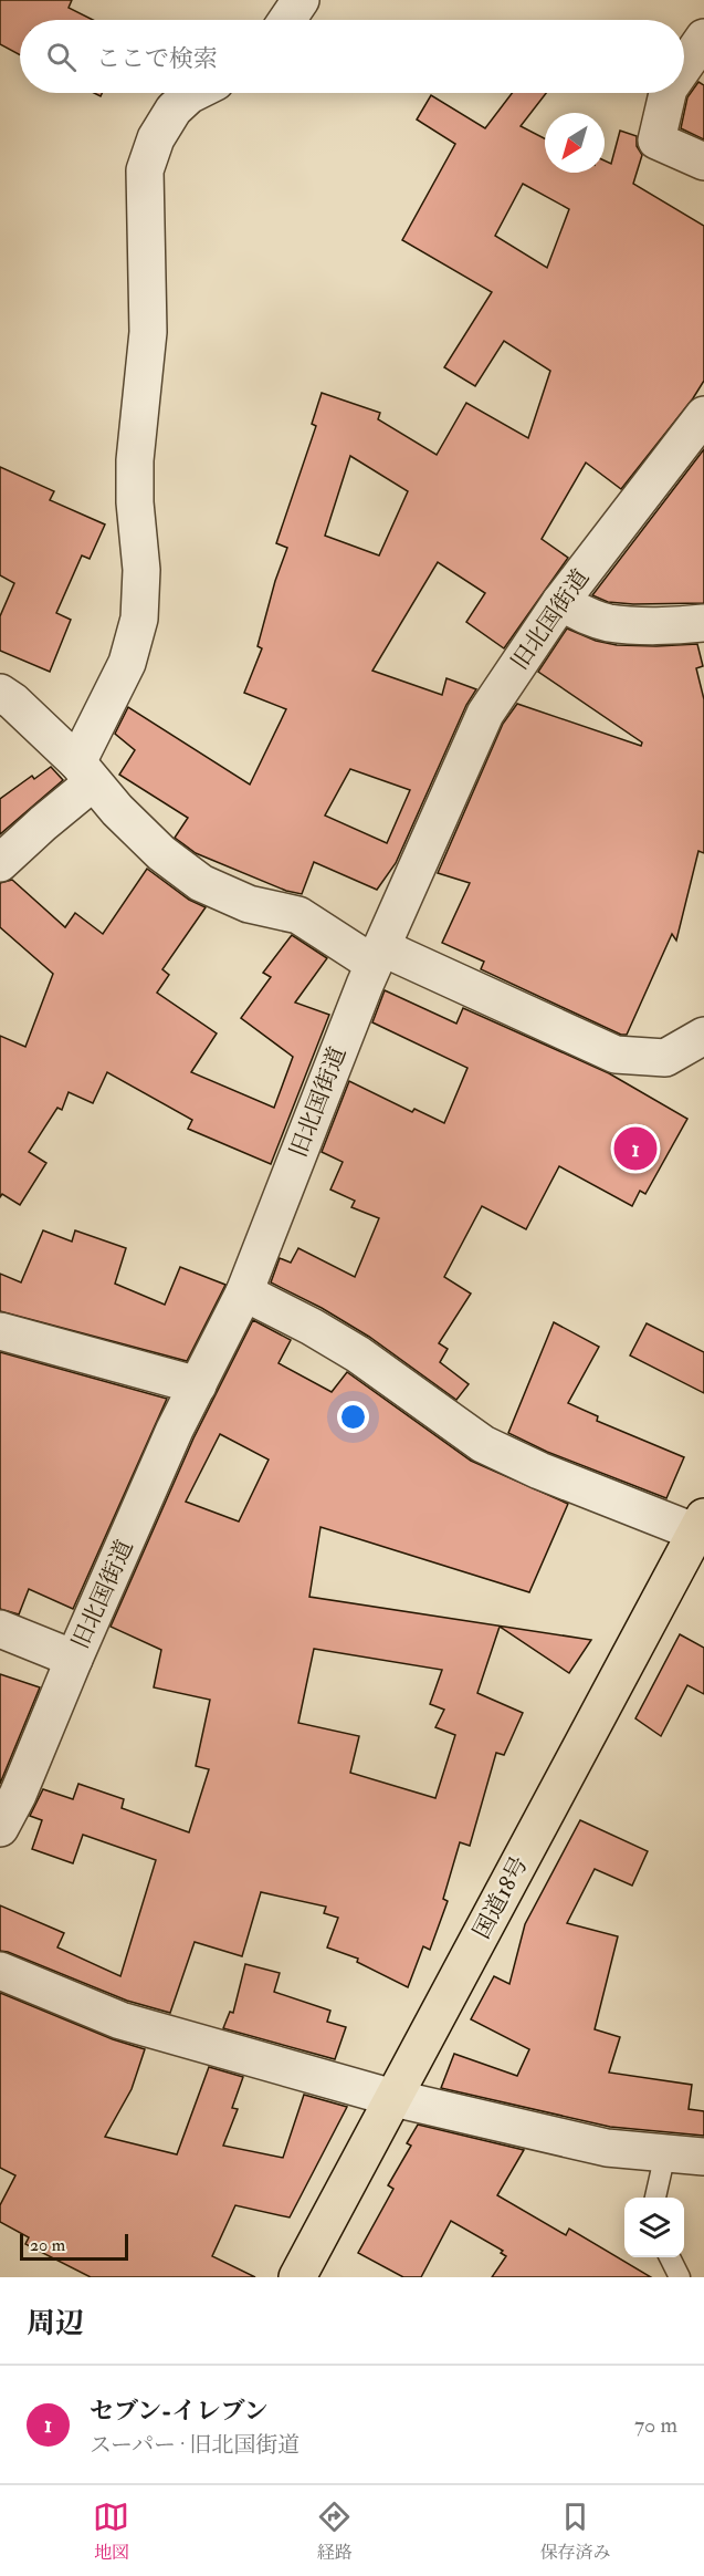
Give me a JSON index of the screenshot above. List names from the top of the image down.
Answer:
{
  "streets": {
    "highway": ["国道18号"],
    "street": ["旧北国街道"]
  },
  "scale_bar": "20 m",
  "north": "bottom left",
  "page": {
    "search": "ここで検索",
    "pins": "1",
    "scale": "20 m",
    "heading": "周辺",
    "list": [
      {
        "mark": "1",
        "name": "セブン-イレブン",
        "note": "スーパー · 旧北国街道",
        "value": "70 m"
      }
    ],
    "nav": ["地図", "経路", "保存済み"]
  }
}
